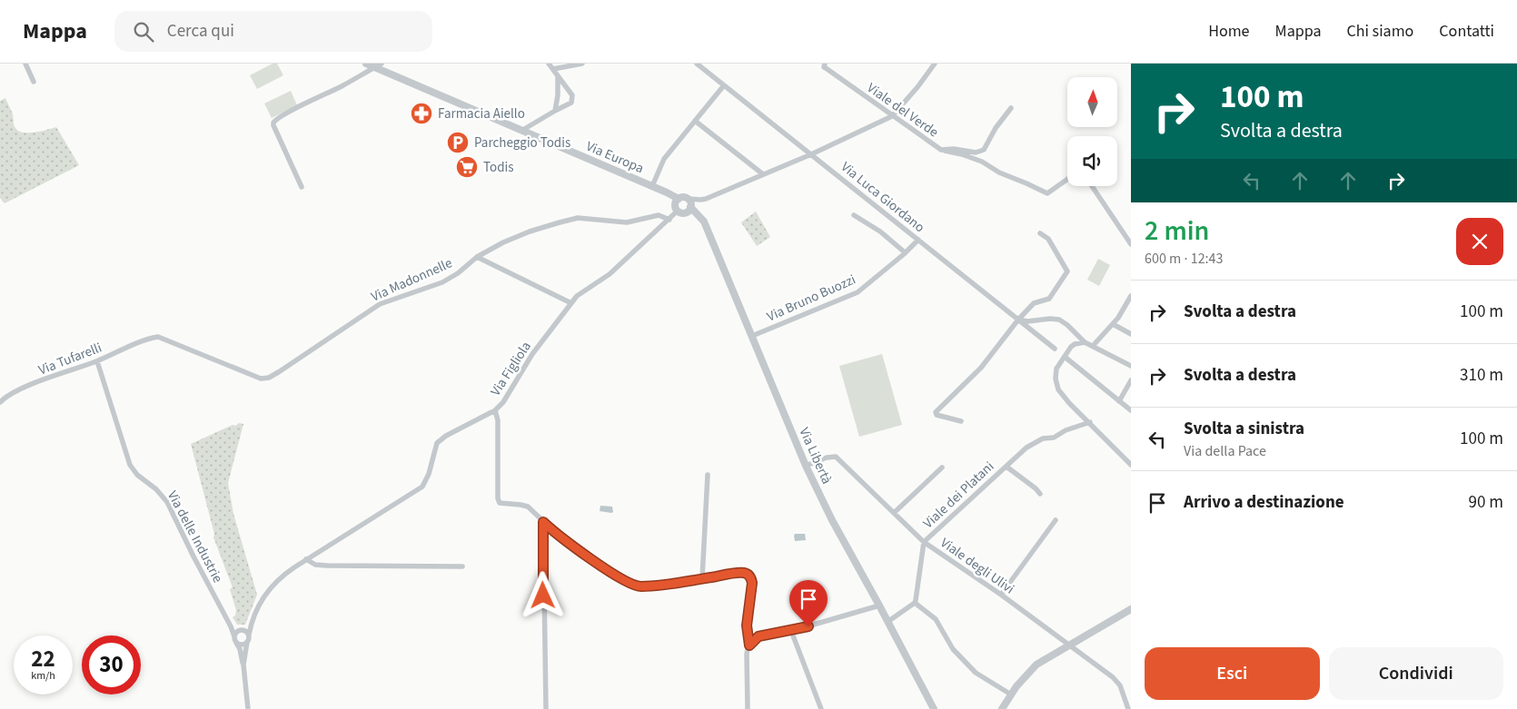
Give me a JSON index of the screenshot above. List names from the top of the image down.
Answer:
{
  "streets": {
    "street": [
      "Viale del Verde",
      "Via Europa",
      "Via Luca Giordano",
      "Via Madonnelle",
      "Via Bruno Buozzi",
      "Via Tufarelli",
      "Via Figliola",
      "Via Libertà",
      "Viale dei Platani",
      "Via delle Industrie",
      "Viale degli Ulivi"
    ]
  },
  "crossings": [
    ["Via Europa", "Via Figliola"],
    ["Via Europa", "Via Libertà"],
    ["Via Luca Giordano", "Via Bruno Buozzi"],
    ["Via Madonnelle", "Via Tufarelli"],
    ["Via Madonnelle", "Via Figliola"],
    ["Via Bruno Buozzi", "Via Libertà"],
    ["Via Tufarelli", "Via delle Industrie"],
    ["Via Figliola", "Via Libertà"],
    ["Via Figliola", "Via delle Industrie"],
    ["Via Libertà", "Viale degli Ulivi"],
    ["Viale dei Platani", "Viale degli Ulivi"]
  ],
  "places": {
    "pharmacy": ["Farmacia Aiello"],
    "parking": ["Parcheggio Todis"],
    "supermarket": ["Todis"]
  },
  "north": "top",
  "page": {
    "header": "Mappa",
    "search": "Cerca qui",
    "nav": [
      "Home",
      "Mappa",
      "Chi siamo",
      "Contatti"
    ],
    "turn": ["100 m", "Svolta a destra"],
    "heading": ["2 min", "600 m · 12:43"],
    "list": [
      {
        "name": "Svolta a destra",
        "value": "100 m"
      },
      {
        "name": "Svolta a destra",
        "value": "310 m"
      },
      {
        "name": "Svolta a sinistra",
        "note": "Via della Pace",
        "value": "100 m"
      },
      {
        "name": "Arrivo a destinazione",
        "value": "90 m"
      }
    ],
    "speed": "22 km/h",
    "limit": "30",
    "buttons": ["Esci", "Condividi"]
  }
}
